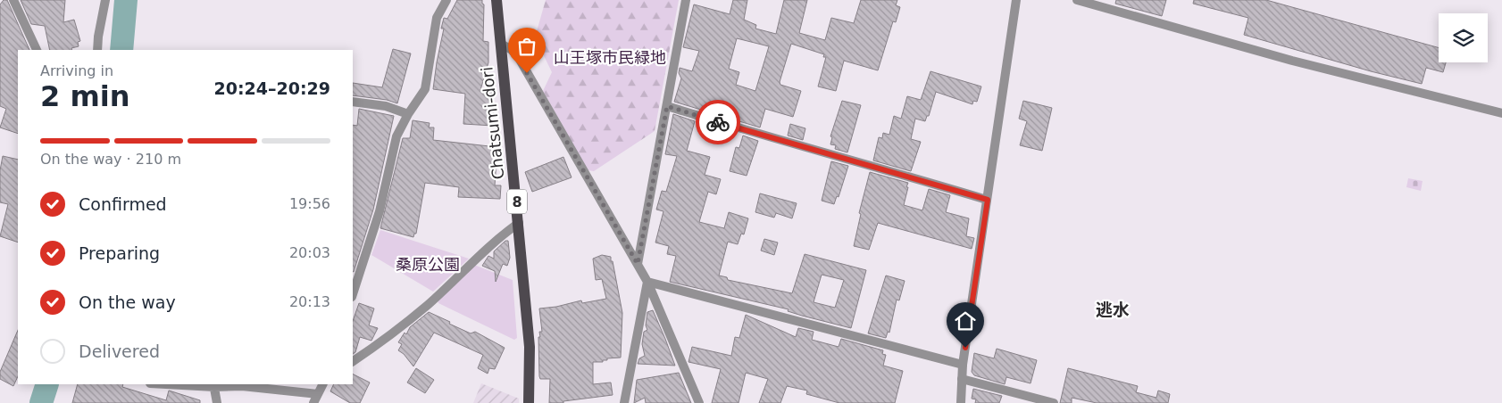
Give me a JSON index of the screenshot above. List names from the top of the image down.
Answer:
{
  "streets": {
    "main road": ["Chatsumi-dori", "8"]
  },
  "districts": ["逃水"],
  "parks": ["山王塚市民緑地", "桑原公園"],
  "page": {
    "heading": ["2 min", "Arriving in", "20:24–20:29"],
    "bar": "On the way · 210 m",
    "list": [
      ["Confirmed", "19:56"],
      ["Preparing", "20:03"],
      ["On the way", "20:13"],
      "Delivered"
    ]
  }
}
